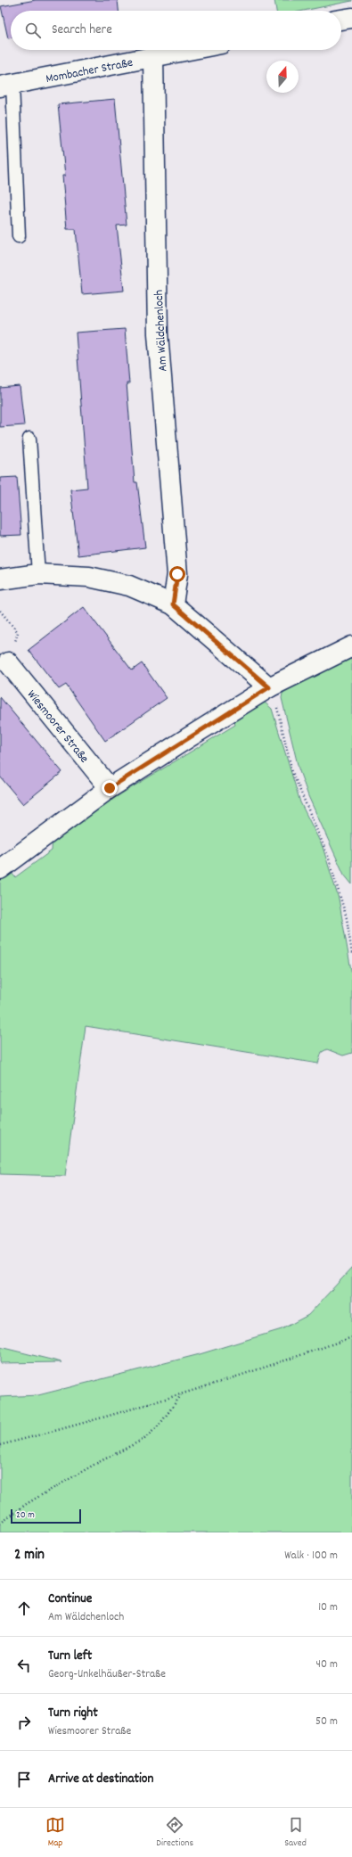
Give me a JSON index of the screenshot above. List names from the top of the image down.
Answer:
{
  "streets": {
    "street": ["Mombacher Straße", "Am Wäldchenloch", "Wiesmoorer Straße"]
  },
  "crossings": [
    ["Mombacher Straße", "Am Wäldchenloch"]
  ],
  "scale_bar": "20 m",
  "north": "top",
  "page": {
    "search": "Search here",
    "scale": "20 m",
    "heading": ["2 min", "Walk · 100 m"],
    "list": [
      ["Continue", "Am Wäldchenloch", "10 m"],
      ["Turn left", "Georg-Unkelhäußer-Straße", "40 m"],
      ["Turn right", "Wiesmoorer Straße", "50 m"],
      "Arrive at destination"
    ],
    "nav": ["Map", "Directions", "Saved"]
  }
}
